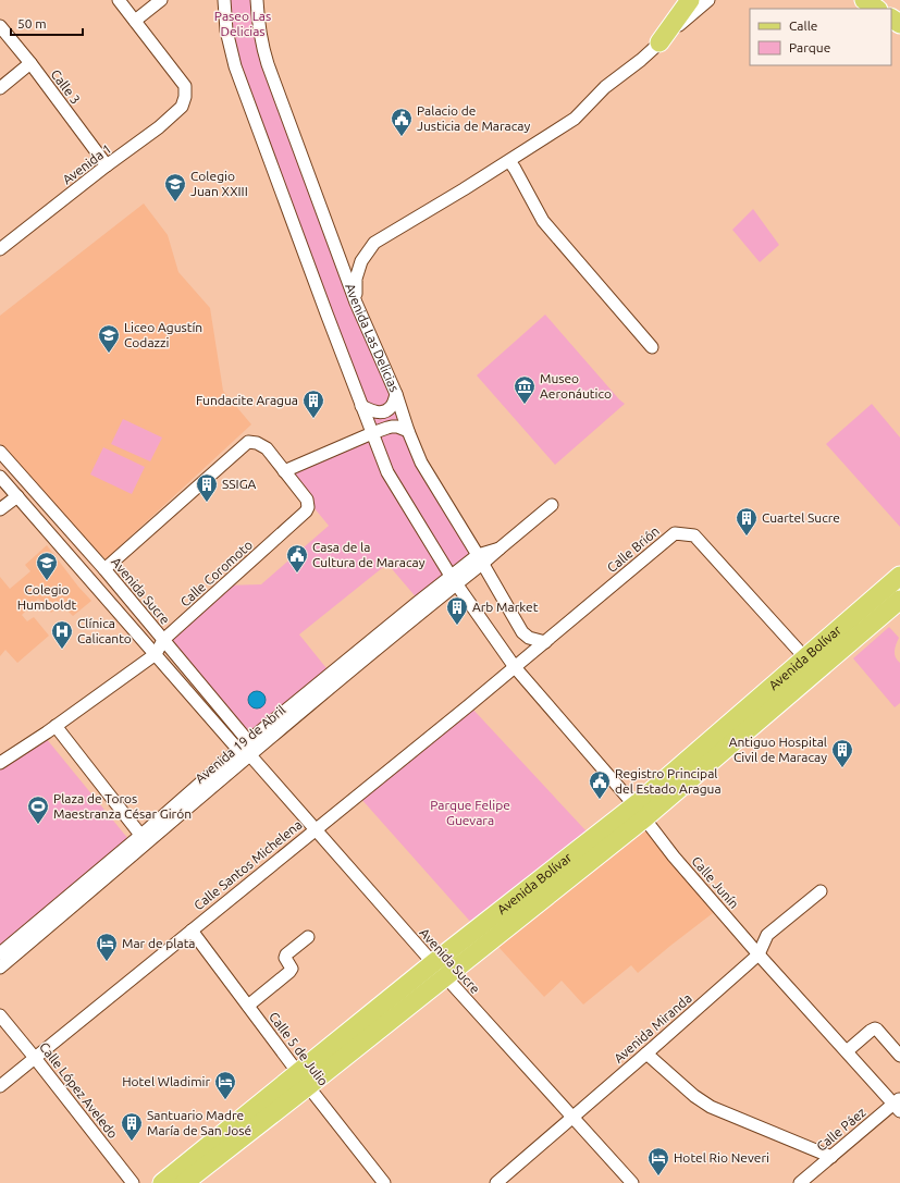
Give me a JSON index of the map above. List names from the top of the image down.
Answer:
{
  "streets": {
    "main road": ["Avenida Bolívar"],
    "street": [
      "Calle 3",
      "Avenida 1",
      "Avenida Las Delicias",
      "Calle Brión",
      "Calle Coromoto",
      "Avenida Sucre",
      "Avenida 19 de Abril",
      "Calle Santos Michelena",
      "Calle Junín",
      "Avenida Miranda",
      "Calle 5 de Julio",
      "Calle López Aveledo",
      "Calle Páez"
    ]
  },
  "crossings": [
    ["Calle 3", "Avenida 1"],
    ["Avenida Las Delicias", "Calle Brión"],
    ["Avenida Las Delicias", "Avenida 19 de Abril"],
    ["Calle Brión", "Avenida Bolívar"],
    ["Calle Brión", "Calle Santos Michelena"],
    ["Calle Brión", "Calle Junín"],
    ["Calle Coromoto", "Avenida Sucre"],
    ["Avenida Sucre", "Avenida Bolívar"],
    ["Avenida Sucre", "Avenida 19 de Abril"],
    ["Avenida Sucre", "Calle Santos Michelena"],
    ["Avenida Sucre", "Avenida Miranda"],
    ["Avenida Bolívar", "Calle Junín"],
    ["Avenida Bolívar", "Calle 5 de Julio"],
    ["Calle Santos Michelena", "Calle Junín"],
    ["Calle Santos Michelena", "Calle 5 de Julio"],
    ["Calle Santos Michelena", "Calle López Aveledo"],
    ["Calle Junín", "Avenida Miranda"],
    ["Calle Junín", "Calle Páez"]
  ],
  "parks": ["Paseo Las Delicias", "Parque Felipe Guevara"],
  "places": {
    "public building": ["Palacio de Justicia de Maracay", "Casa de la Cultura de Maracay", "Registro Principal del Estado Aragua"],
    "school or university": ["Colegio Juan XXIII", "Liceo Agustín Codazzi", "Colegio Humboldt"],
    "museum": ["Museo Aeronáutico"],
    "building": [
      "Fundacite Aragua",
      "SSIGA",
      "Cuartel Sucre",
      "Arb Market",
      "Antiguo Hospital Civil de Maracay",
      "Santuario Madre María de San José"
    ],
    "hospital": ["Clínica Calicanto"],
    "sports": ["Plaza de Toros Maestranza César Girón"],
    "hotel": ["Mar de plata", "Hotel Wladimir", "Hotel Rio Neveri"]
  },
  "legend": ["Calle", "Parque"],
  "scale_bar": "50 m"
}
